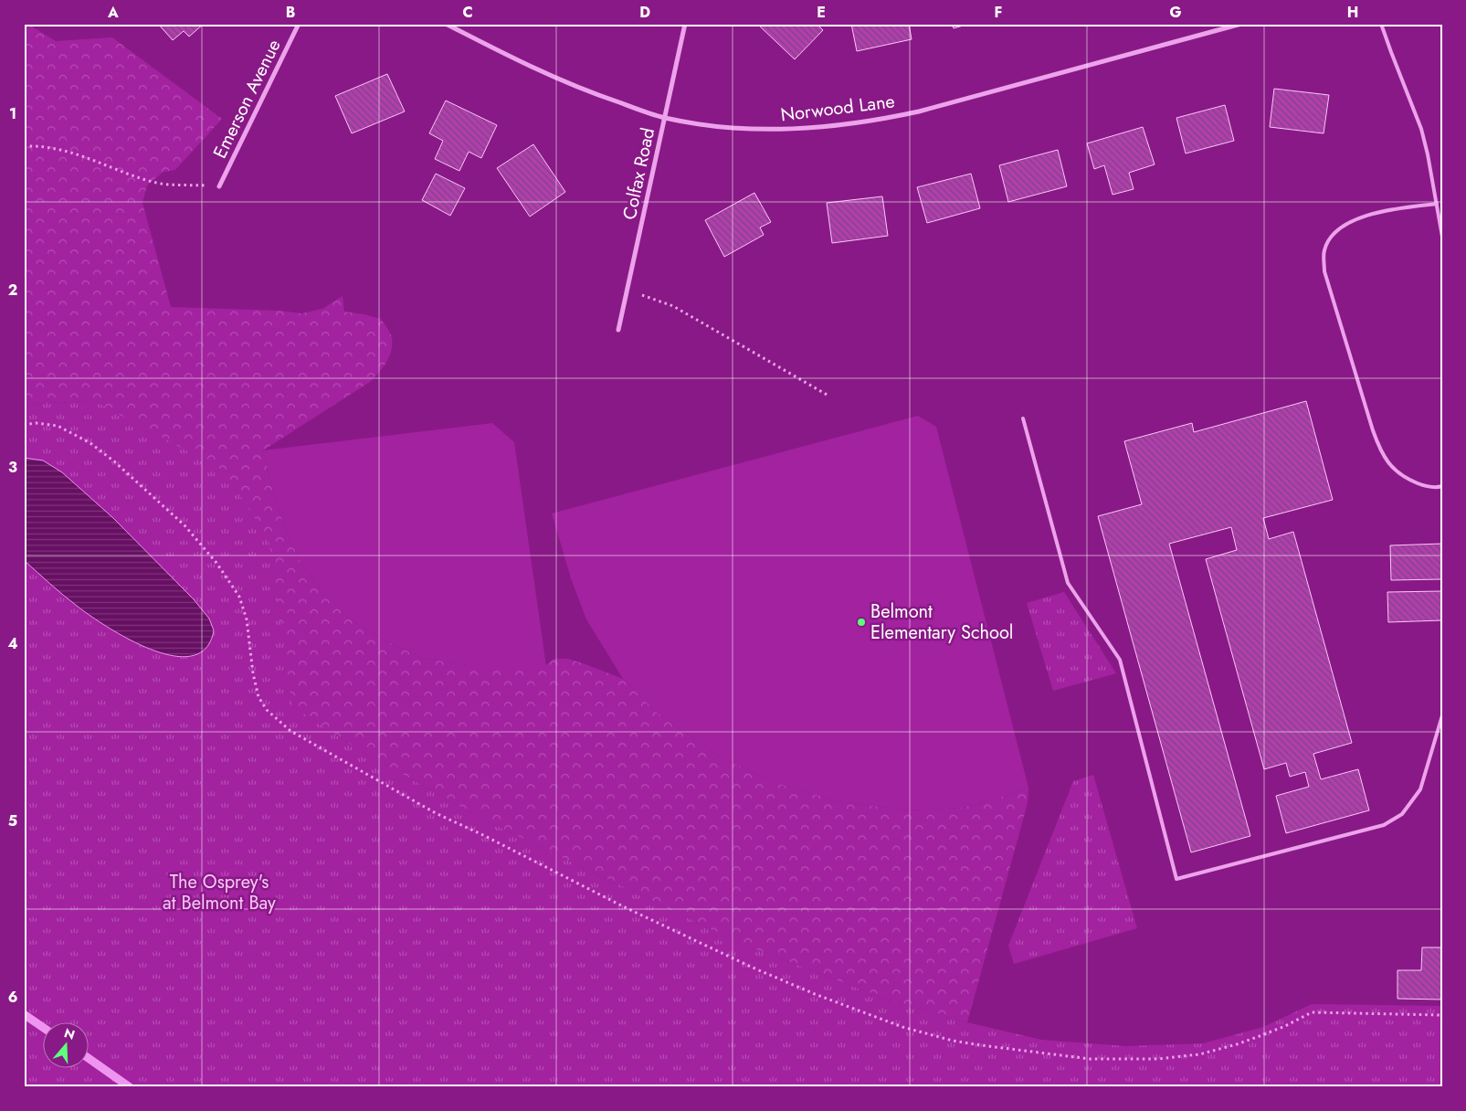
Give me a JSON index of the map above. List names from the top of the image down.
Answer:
{
  "streets": {
    "street": ["Emerson Avenue", "Norwood Lane", "Colfax Road"]
  },
  "crossings": [
    ["Norwood Lane", "Colfax Road"]
  ],
  "parks": ["The Osprey's at Belmont Bay"],
  "places": ["Belmont Elementary School"],
  "north": "top",
  "grid": {
    "columns": [
      "A",
      "B",
      "C",
      "D",
      "E",
      "F",
      "G",
      "H"
    ],
    "rows": [
      "1",
      "2",
      "3",
      "4",
      "5",
      "6"
    ]
  }
}
